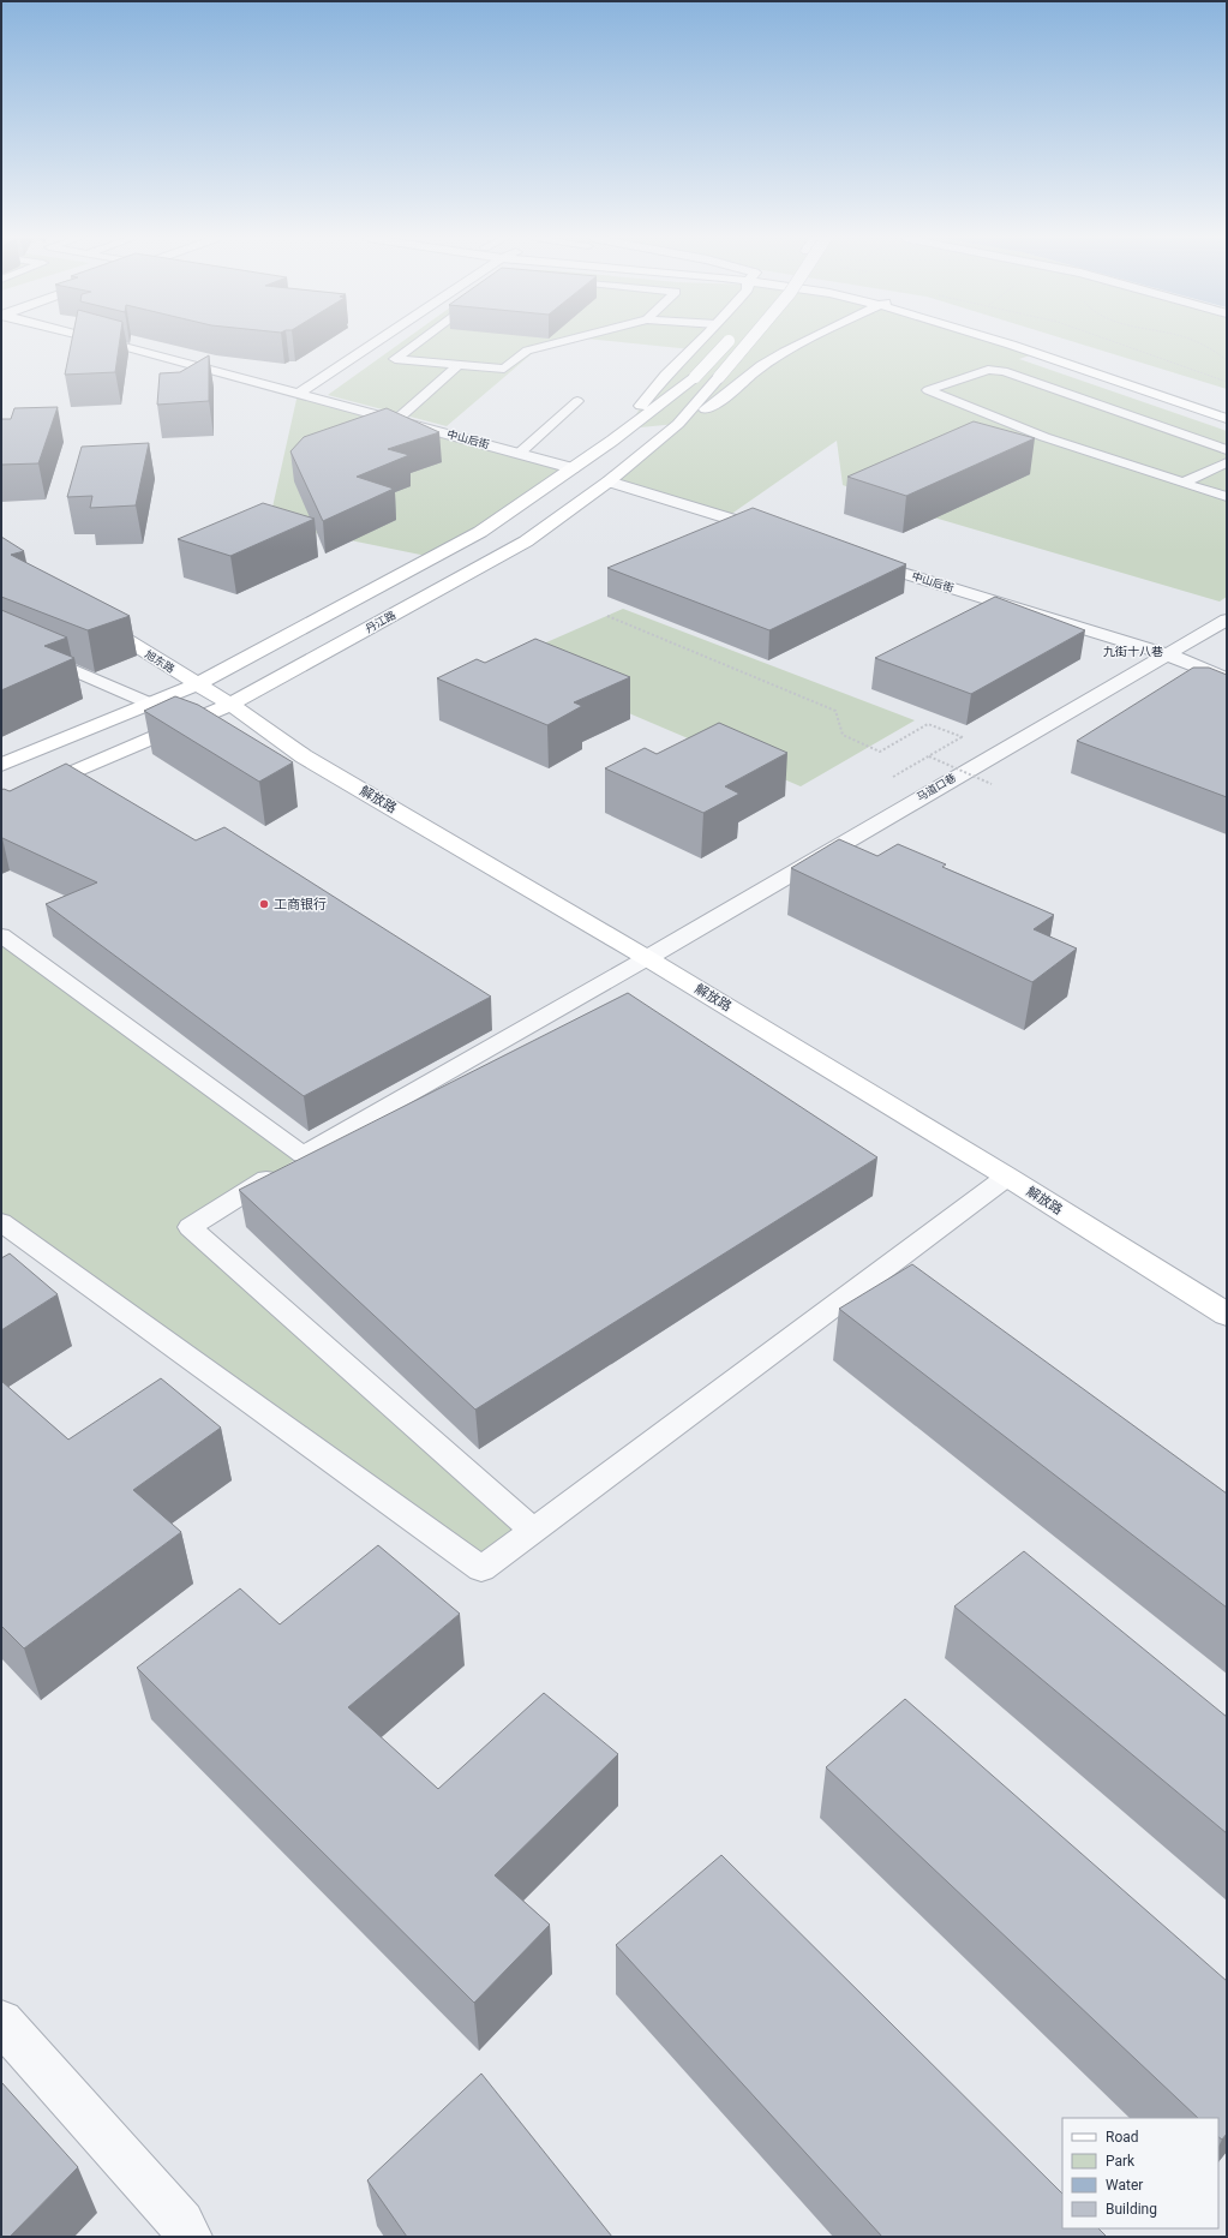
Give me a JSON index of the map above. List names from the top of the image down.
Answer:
{
  "streets": {
    "main road": ["丹江路", "旭东路", "解放路"],
    "street": ["中山后街", "马道口巷"]
  },
  "crossings": [
    ["中山后街", "马道口巷"],
    ["丹江路", "解放路"],
    ["旭东路", "解放路"],
    ["马道口巷", "解放路"]
  ],
  "districts": ["九街十八巷"],
  "places": ["工商银行"],
  "legend": [
    "Road",
    "Park",
    "Water",
    "Building"
  ]
}
